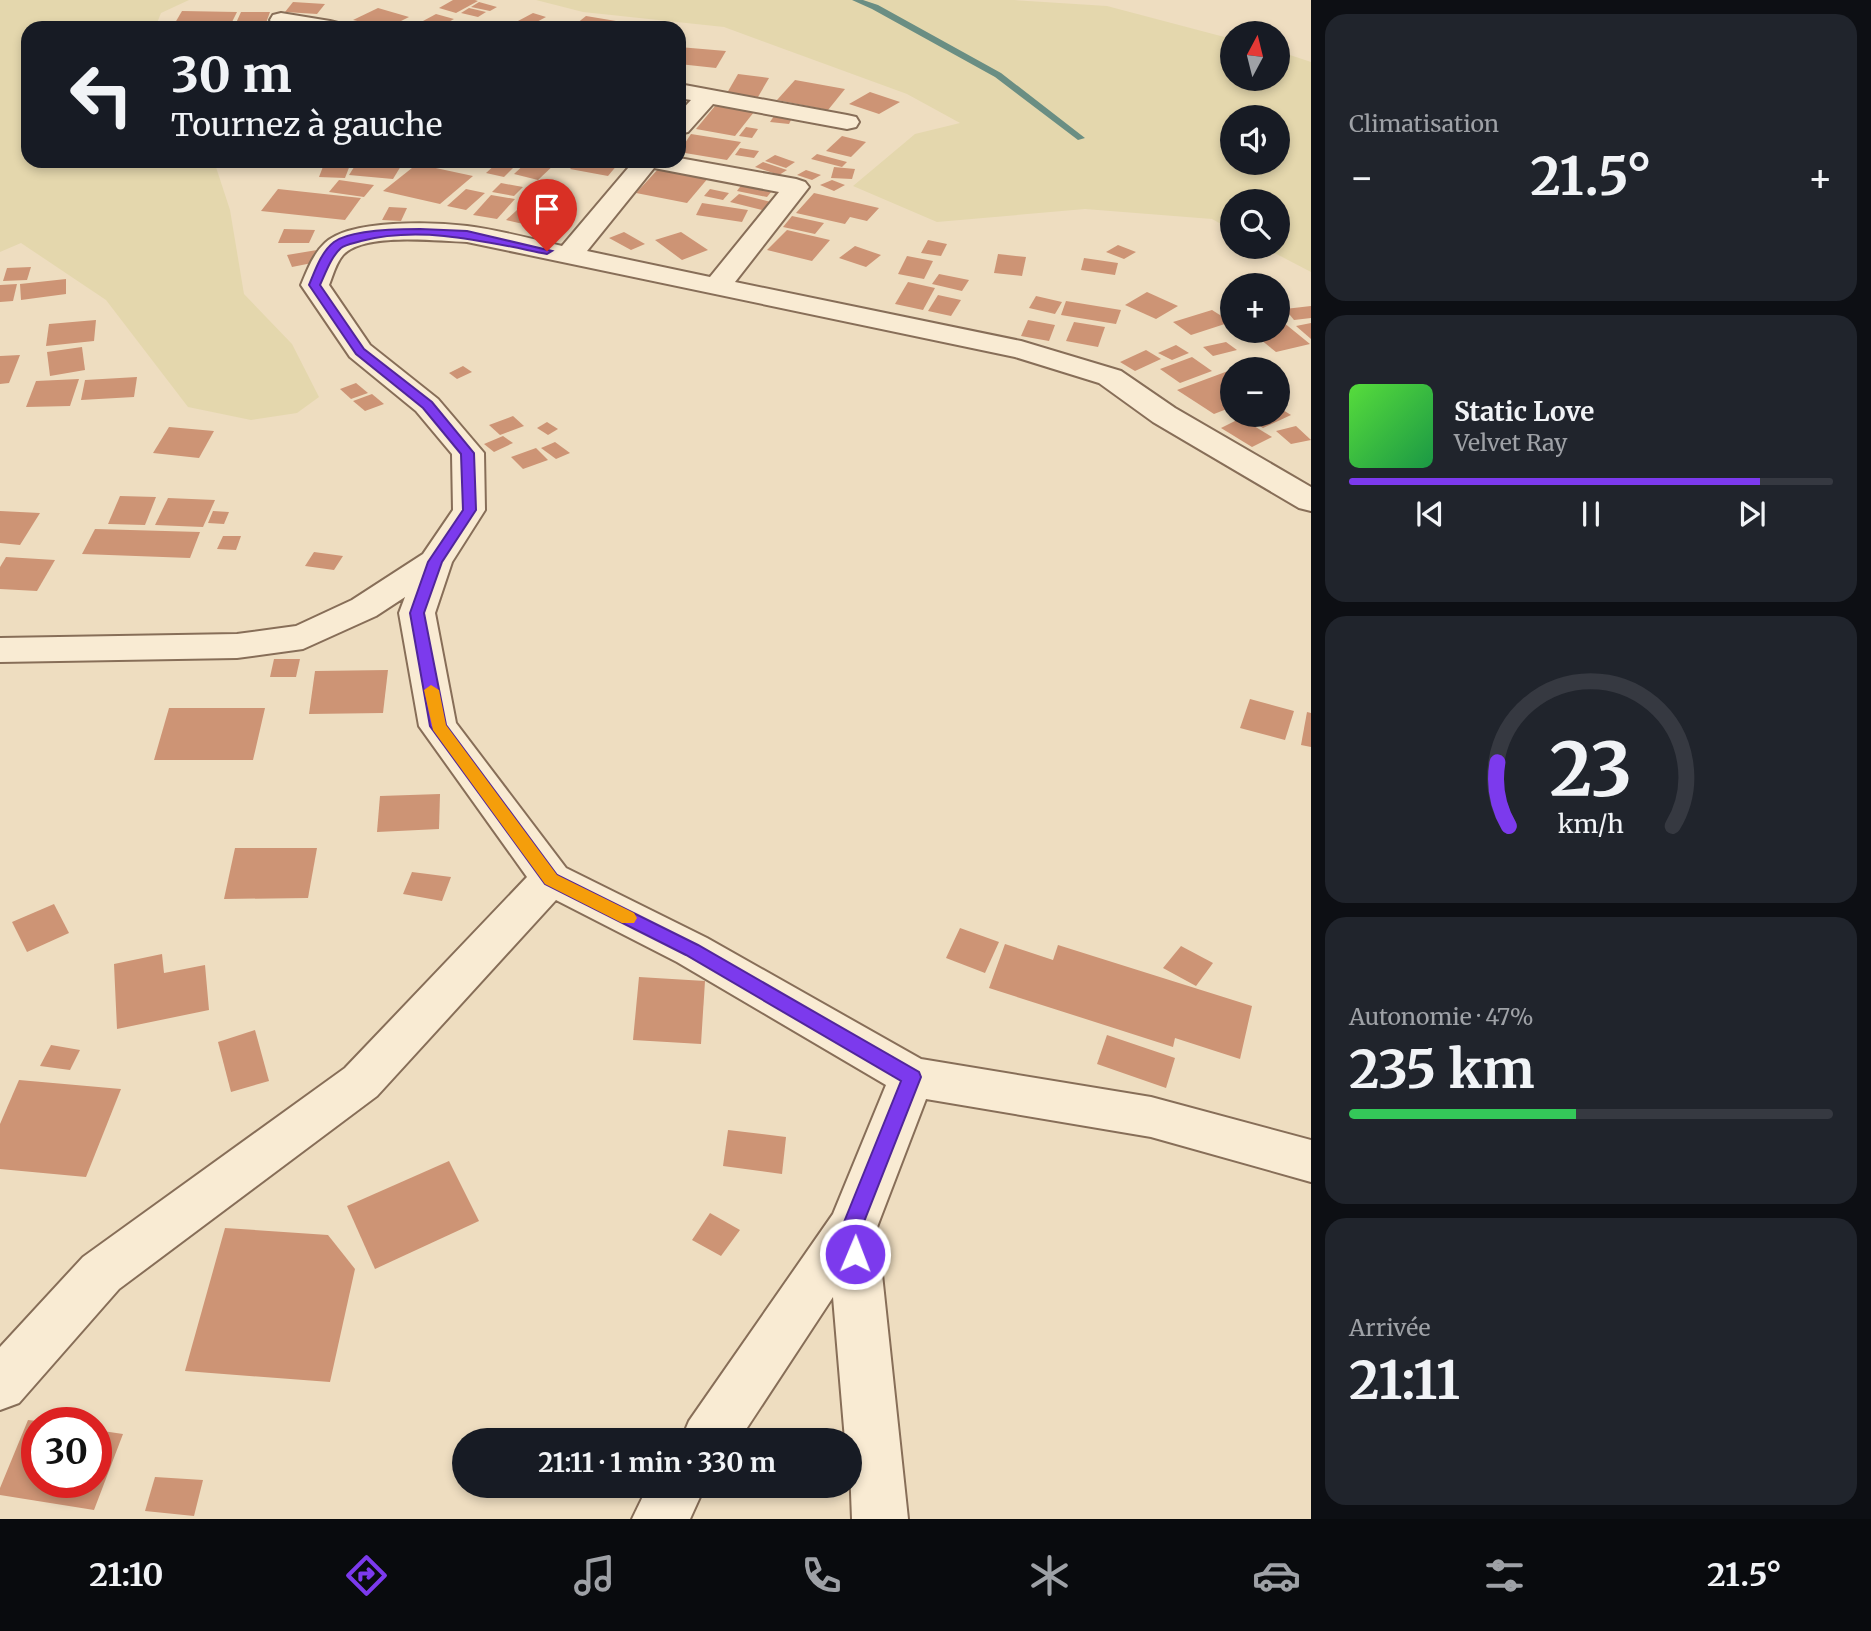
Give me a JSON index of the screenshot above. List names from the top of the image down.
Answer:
{
  "north": "top",
  "page": {
    "tile": [
      "Climatisation",
      ["Autonomie · 47%", "235 km"],
      ["Arrivée", "21:11"]
    ],
    "map_buttons": ["+", "−"],
    "turn": ["30 m", "Tournez à gauche"],
    "heat": ["−", "21.5°", "+"],
    "song": ["Static Love", "Velvet Ray"],
    "limit": "30",
    "trip": "21:11 · 1 min · 330 m",
    "tabs": ["21:10", "21.5°"],
    "gauge": ["23", "km/h"]
  }
}
